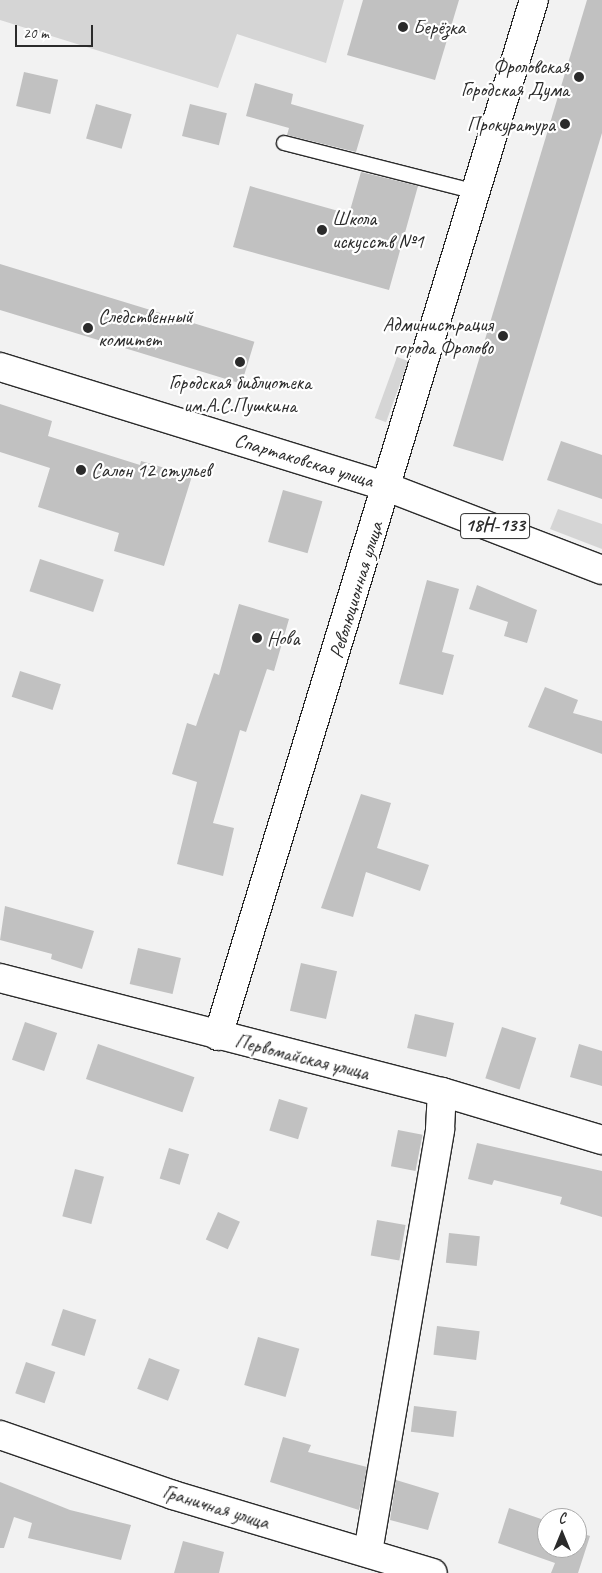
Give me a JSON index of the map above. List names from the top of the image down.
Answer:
{
  "streets": {
    "street": [
      "Спартаковская улица",
      "18Н-133",
      "Революционная улица",
      "Первомайская улица",
      "Граничная улица"
    ]
  },
  "crossings": [
    ["Спартаковская улица", "Революционная улица"],
    ["Революционная улица", "Первомайская улица"]
  ],
  "places": [
    "Берёзка",
    "Фроловская Городская Дума",
    "Прокуратура",
    "Школа искусств №1",
    "Следственный комитет",
    "Администрация города Фролово",
    "Городская библиотека им.А.С.Пушкина",
    "Салон 12 стульев",
    "Нова"
  ],
  "scale_bar": "20 m",
  "north": "top"
}
